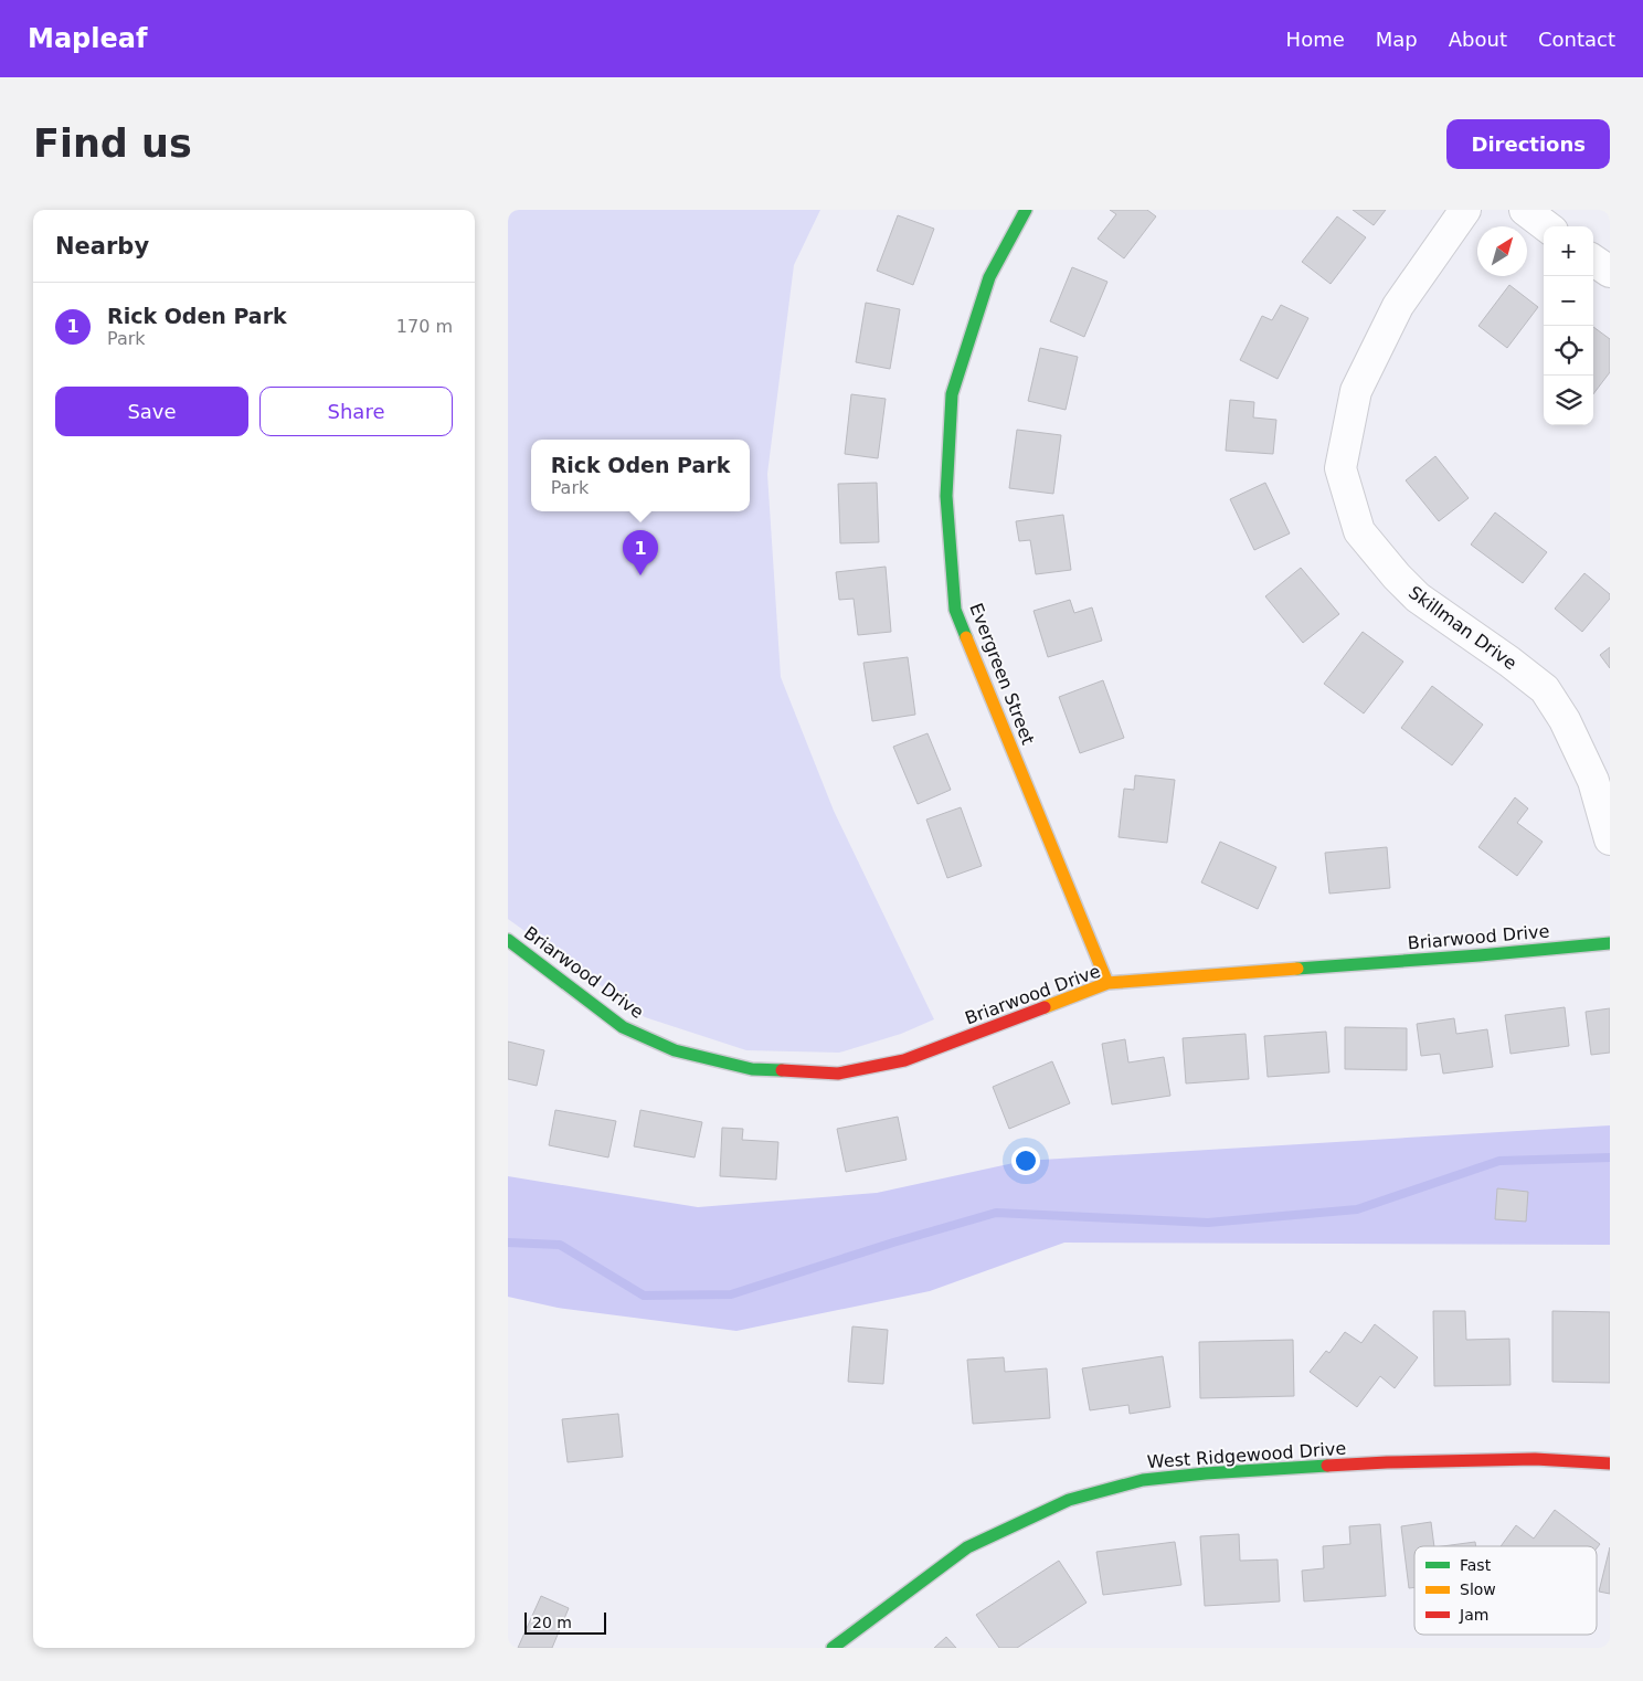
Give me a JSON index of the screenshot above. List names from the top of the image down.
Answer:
{
  "streets": {
    "street": [
      "Skillman Drive",
      "Evergreen Street",
      "Briarwood Drive",
      "West Ridgewood Drive"
    ]
  },
  "crossings": [
    ["Evergreen Street", "Briarwood Drive"]
  ],
  "legend": ["Fast", "Slow", "Jam"],
  "scale_bar": "20 m",
  "north": "top right",
  "page": {
    "header": "Mapleaf",
    "nav": [
      "Home",
      "Map",
      "About",
      "Contact"
    ],
    "buttons": [
      "Directions",
      ["Save", "Share"]
    ],
    "title": "Find us",
    "heading": "Nearby",
    "map_buttons": ["+", "−"],
    "list": [
      {
        "mark": "1",
        "name": "Rick Oden Park",
        "note": "Park",
        "value": "170 m"
      }
    ],
    "popup": ["Rick Oden Park", "Park"],
    "pins": "1",
    "scale": "20 m"
  }
}
